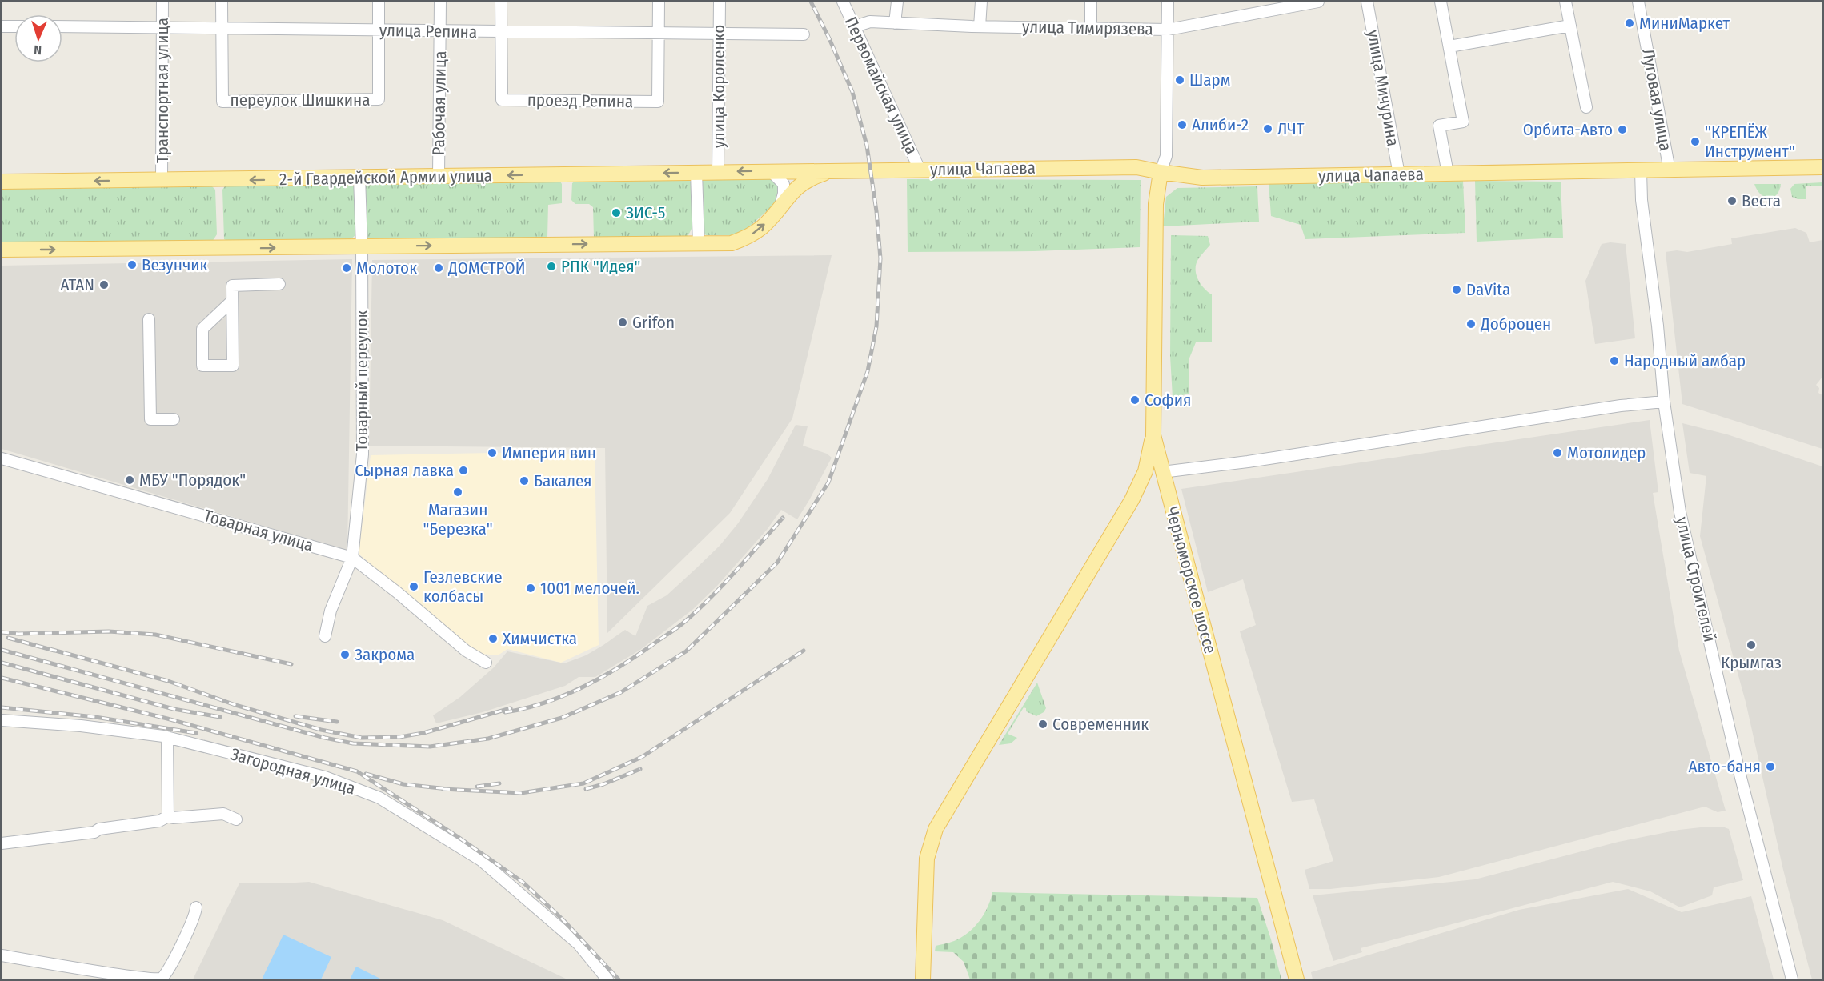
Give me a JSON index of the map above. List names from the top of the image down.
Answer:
{
  "streets": {
    "main road": ["улица Чапаева", "2-й Гвардейской Армии улица", "Черноморское шоссе"],
    "street": [
      "улица Тимирязева",
      "улица Репина",
      "Первомайская улица",
      "улица Короленко",
      "улица Мичурина",
      "Транспортная улица",
      "переулок Шишкина",
      "Луговая улица",
      "проезд Репина",
      "Рабочая улица",
      "Товарный переулок",
      "Товарная улица",
      "улица Строителей",
      "Загородная улица"
    ]
  },
  "crossings": [
    ["улица Тимирязева", "Первомайская улица"],
    ["улица Репина", "улица Короленко"],
    ["улица Репина", "Транспортная улица"],
    ["улица Репина", "переулок Шишкина"],
    ["улица Репина", "проезд Репина"],
    ["улица Репина", "Рабочая улица"],
    ["Первомайская улица", "улица Чапаева"],
    ["улица Короленко", "2-й Гвардейской Армии улица"],
    ["улица Мичурина", "улица Чапаева"],
    ["Транспортная улица", "2-й Гвардейской Армии улица"],
    ["Луговая улица", "улица Чапаева"],
    ["Рабочая улица", "2-й Гвардейской Армии улица"],
    ["улица Чапаева", "2-й Гвардейской Армии улица"],
    ["улица Чапаева", "улица Строителей"],
    ["улица Чапаева", "Черноморское шоссе"],
    ["2-й Гвардейской Армии улица", "Товарный переулок"],
    ["Товарный переулок", "Товарная улица"]
  ],
  "places": [
    "МиниМаркет",
    "Шарм",
    "Алиби-2",
    "ЛЧТ",
    "Орбита-Авто",
    "\"КРЕПЁЖ Инструмент\"",
    "Веста",
    "ЗИС-5",
    "Везунчик",
    "РПК \"Идея\"",
    "Молоток",
    "ДОМСТРОЙ",
    "ATAN",
    "DaVita",
    "Grifon",
    "Доброцен",
    "Народный амбар",
    "София",
    "Империя вин",
    "Мотолидер",
    "Сырная лавка",
    "МБУ \"Порядок\"",
    "Бакалея",
    "Магазин \"Березка\"",
    "Гезлевские колбасы",
    "1001 мелочей.",
    "Химчистка",
    "Крымгаз",
    "Закрома",
    "Современник",
    "Авто-баня"
  ],
  "north": "bottom"
}
